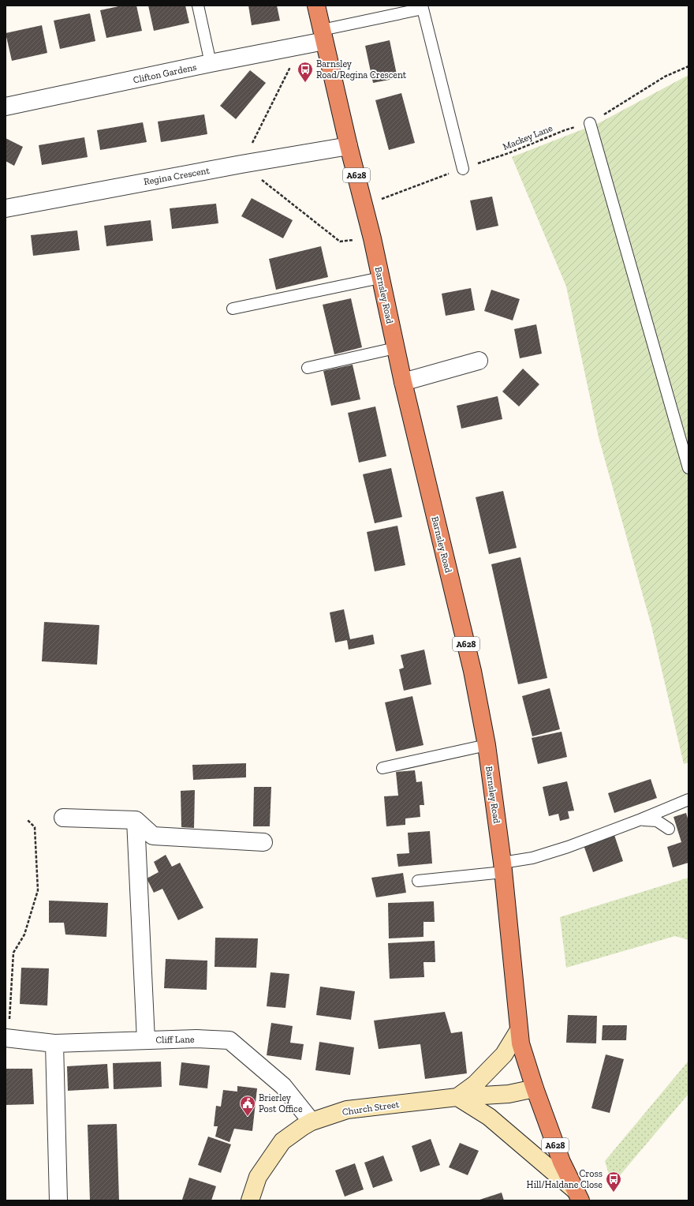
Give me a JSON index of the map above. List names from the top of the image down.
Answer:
{
  "streets": {
    "highway": ["A628", "Barnsley Road"],
    "street": [
      "Clifton Gardens",
      "Regina Crescent",
      "Cliff Lane",
      "Church Street"
    ],
    "path": ["Mackey Lane"]
  },
  "crossings": [
    ["Clifton Gardens", "Barnsley Road"],
    ["Mackey Lane", "Barnsley Road"],
    ["A628", "Barnsley Road"],
    ["A628", "Church Street"],
    ["Regina Crescent", "Barnsley Road"],
    ["Barnsley Road", "Church Street"],
    ["Cliff Lane", "Church Street"]
  ],
  "places": {
    "bus stop": ["Barnsley Road/Regina Crescent", "Cross Hill/Haldane Close"],
    "public building": ["Brierley Post Office"]
  }
}
